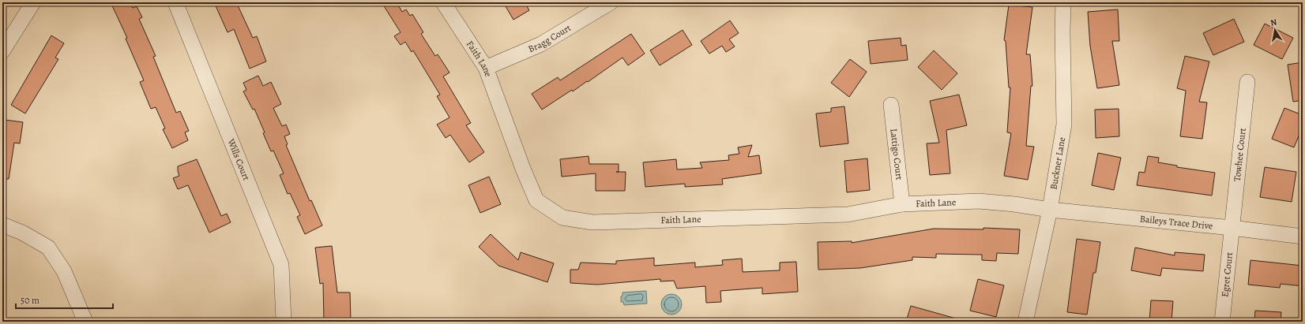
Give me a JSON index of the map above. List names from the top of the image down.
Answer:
{
  "streets": {
    "street": [
      "Bragg Court",
      "Faith Lane",
      "Lattigo Court",
      "Towhee Court",
      "Wills Court",
      "Buckner Lane",
      "Baileys Trace Drive",
      "Egret Court"
    ]
  },
  "crossings": [
    ["Bragg Court", "Faith Lane"],
    ["Faith Lane", "Lattigo Court"],
    ["Faith Lane", "Buckner Lane"],
    ["Faith Lane", "Baileys Trace Drive"],
    ["Towhee Court", "Baileys Trace Drive"],
    ["Towhee Court", "Egret Court"],
    ["Buckner Lane", "Baileys Trace Drive"],
    ["Baileys Trace Drive", "Egret Court"]
  ],
  "scale_bar": "50 m",
  "north": "top"
}
